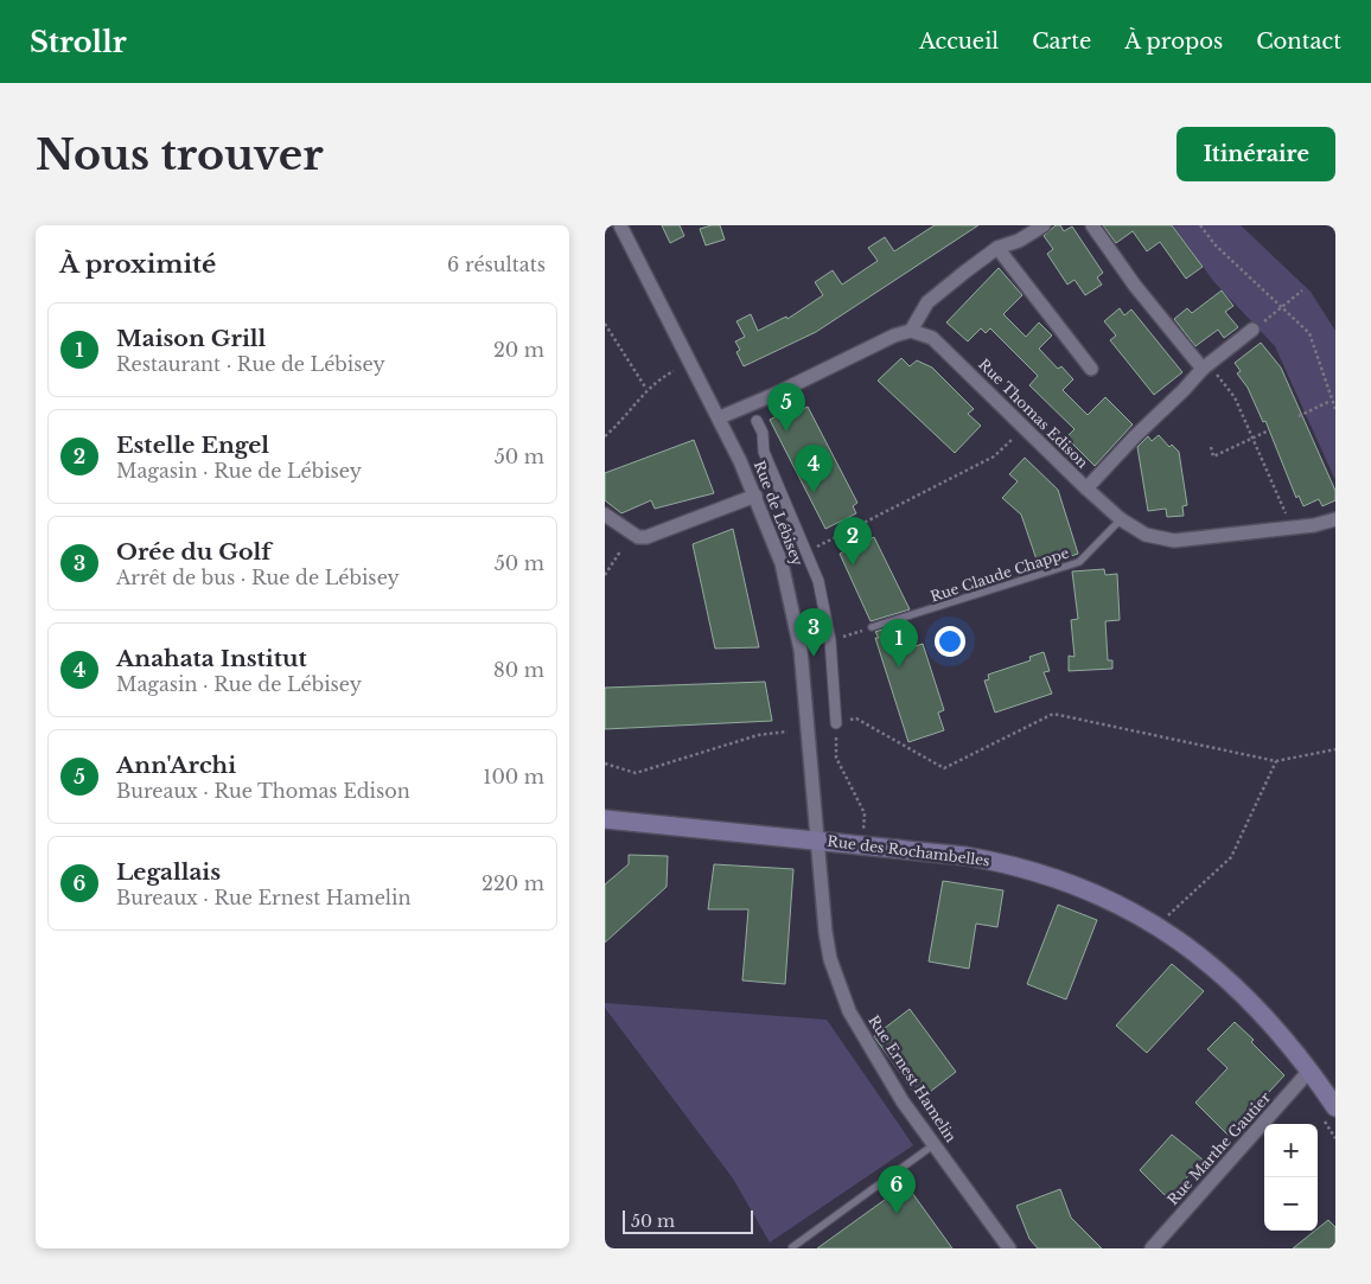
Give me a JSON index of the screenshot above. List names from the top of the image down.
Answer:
{
  "streets": {
    "main road": ["Rue des Rochambelles"],
    "street": [
      "Rue Thomas Edison",
      "Rue de Lébisey",
      "Rue Ernest Hamelin",
      "Rue Marthe Gautier"
    ],
    "lane": ["Rue Claude Chappe"]
  },
  "crossings": [
    ["Rue Thomas Edison", "Rue Claude Chappe"],
    ["Rue de Lébisey", "Rue des Rochambelles"],
    ["Rue de Lébisey", "Rue Ernest Hamelin"],
    ["Rue des Rochambelles", "Rue Ernest Hamelin"],
    ["Rue des Rochambelles", "Rue Marthe Gautier"]
  ],
  "scale_bar": "50 m",
  "page": {
    "header": "Strollr",
    "nav": [
      "Accueil",
      "Carte",
      "À propos",
      "Contact"
    ],
    "buttons": "Itinéraire",
    "title": "Nous trouver",
    "heading": ["À proximité", "6 résultats"],
    "list": [
      {
        "mark": "1",
        "name": "Maison Grill",
        "note": "Restaurant · Rue de Lébisey",
        "value": "20 m"
      },
      {
        "mark": "2",
        "name": "Estelle Engel",
        "note": "Magasin · Rue de Lébisey",
        "value": "50 m"
      },
      {
        "mark": "3",
        "name": "Orée du Golf",
        "note": "Arrêt de bus · Rue de Lébisey",
        "value": "50 m"
      },
      {
        "mark": "4",
        "name": "Anahata Institut",
        "note": "Magasin · Rue de Lébisey",
        "value": "80 m"
      },
      {
        "mark": "5",
        "name": "Ann'Archi",
        "note": "Bureaux · Rue Thomas Edison",
        "value": "100 m"
      },
      {
        "mark": "6",
        "name": "Legallais",
        "note": "Bureaux · Rue Ernest Hamelin",
        "value": "220 m"
      }
    ],
    "pins": [
      "5",
      "4",
      "2",
      "3",
      "1",
      "6"
    ],
    "map_buttons": ["+", "−"],
    "scale": "50 m"
  }
}
